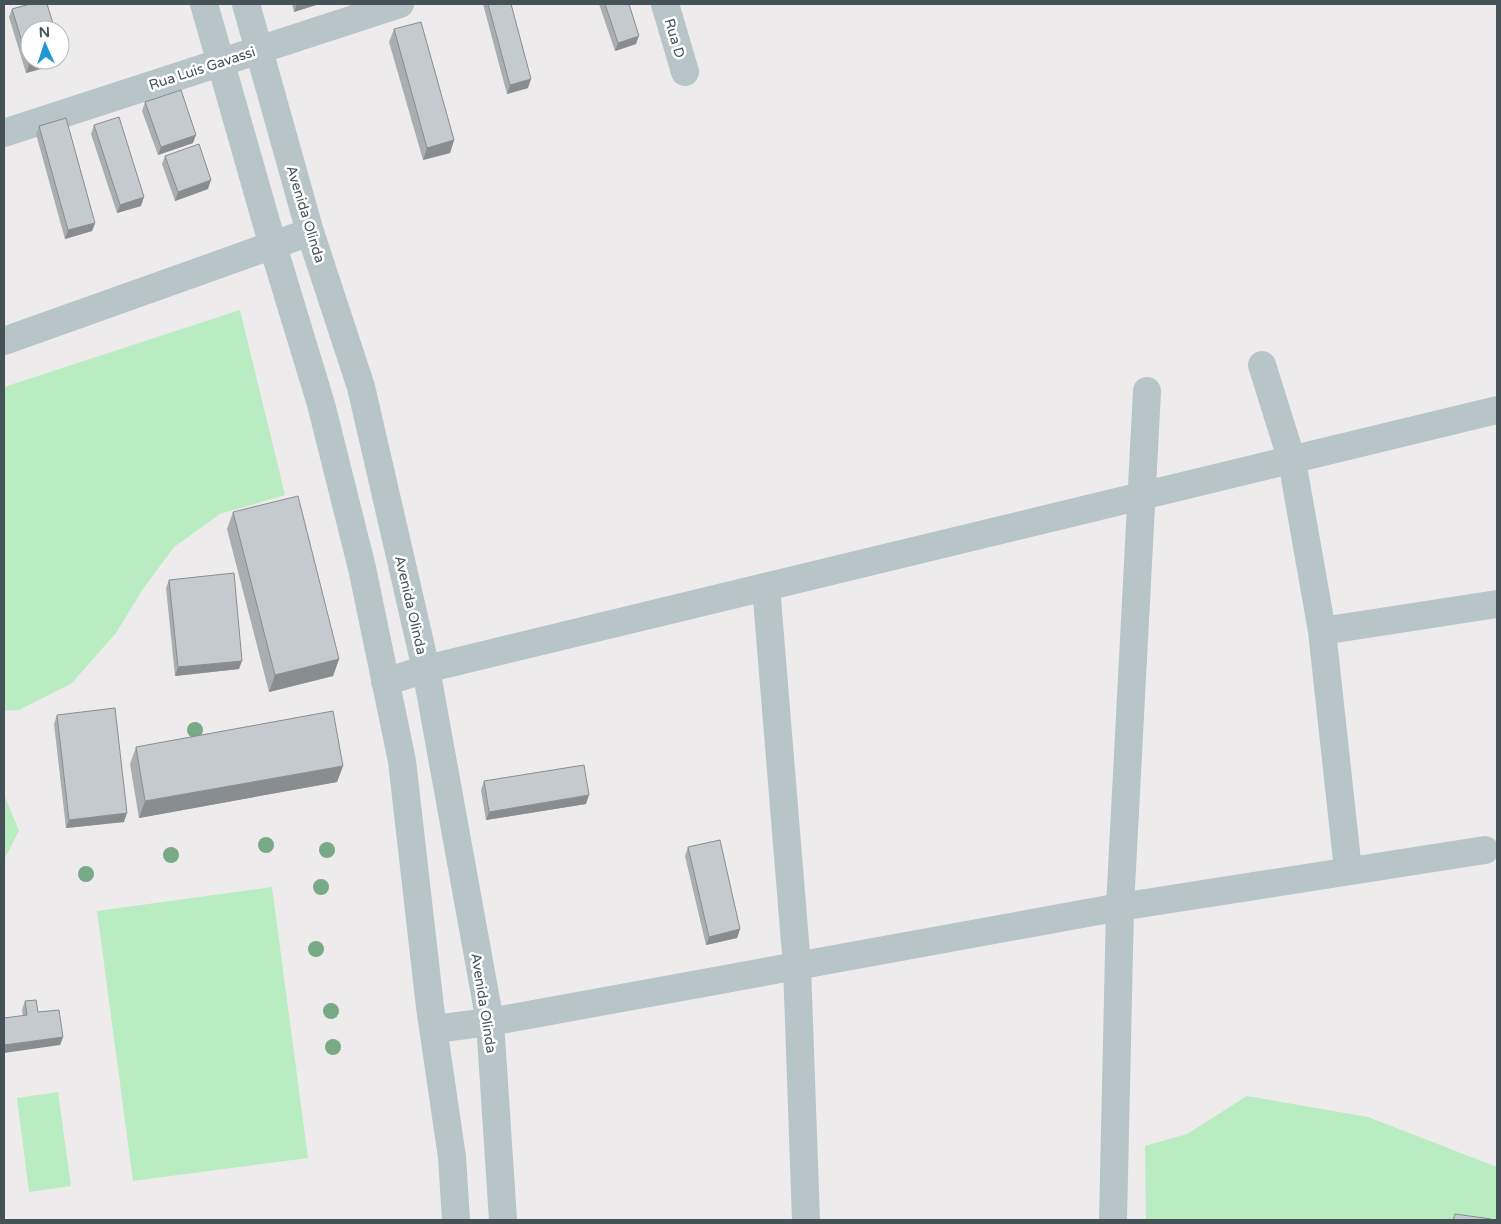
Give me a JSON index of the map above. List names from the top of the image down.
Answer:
{
  "streets": {
    "street": ["Rua D", "Rua Luis Gavassi", "Avenida Olinda"]
  },
  "crossings": [
    ["Rua Luis Gavassi", "Avenida Olinda"]
  ],
  "north": "top"
}
